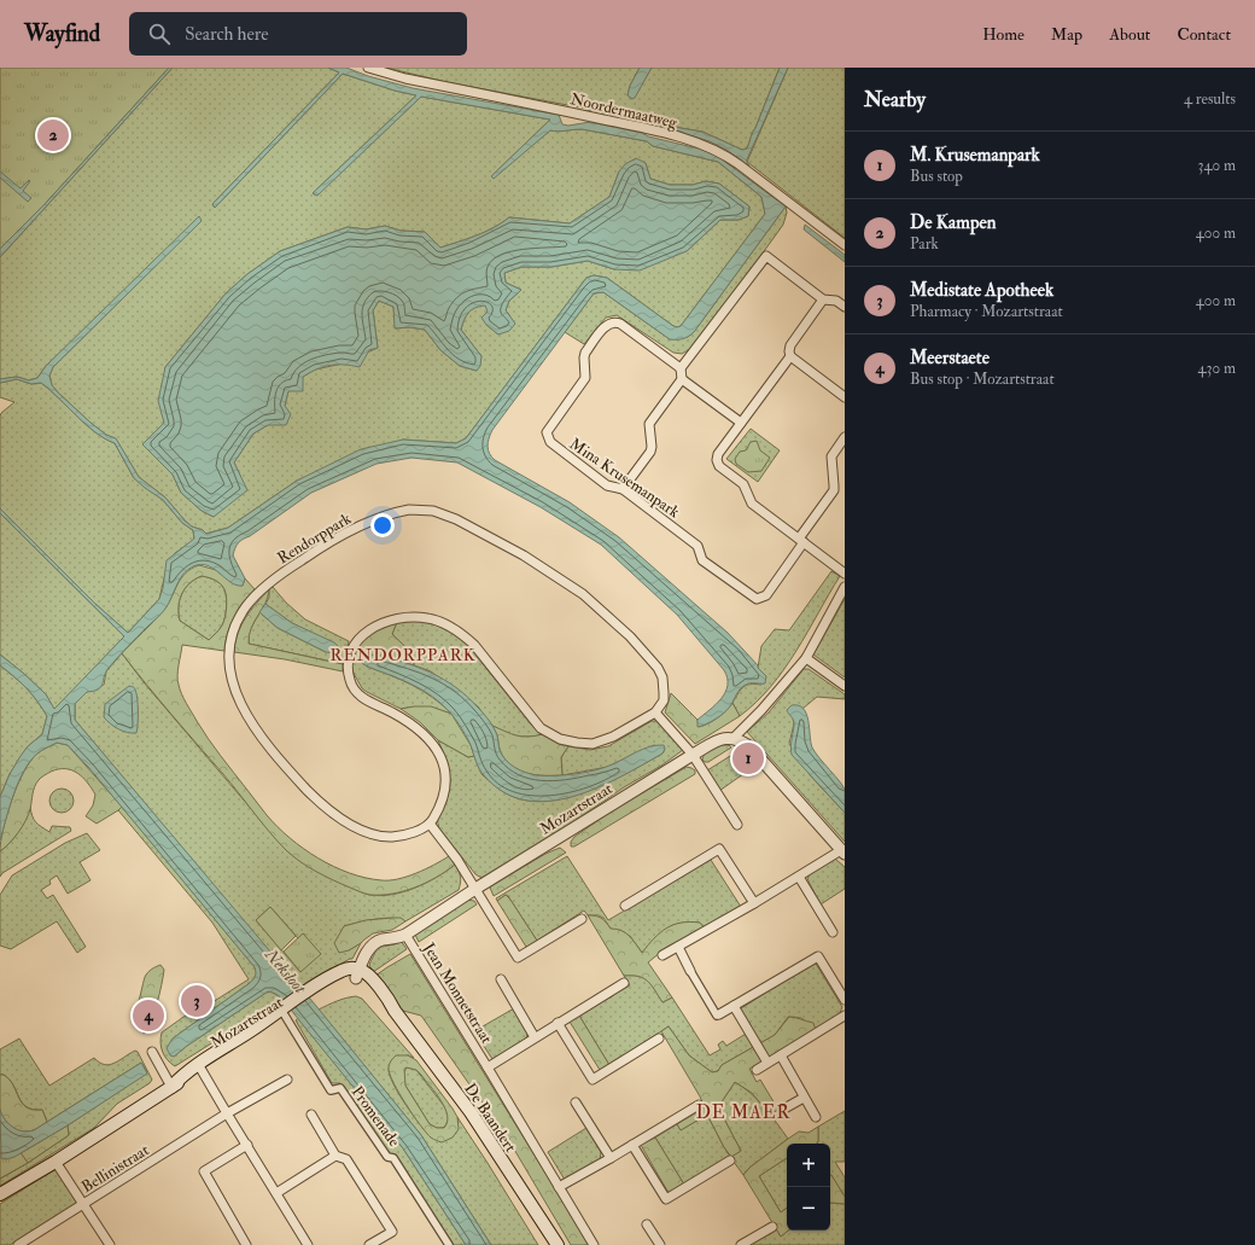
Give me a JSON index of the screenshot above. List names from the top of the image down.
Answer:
{
  "streets": {
    "main road": ["Mozartstraat", "De Baandert"],
    "street": [
      "Noordermaatweg",
      "Mina Krusemanpark",
      "Rendorppark",
      "Jean Monnetstraat",
      "Promenade",
      "Bellinistraat"
    ]
  },
  "crossings": [
    ["Mozartstraat", "Jean Monnetstraat"],
    ["Mozartstraat", "Promenade"],
    ["Mozartstraat", "De Baandert"]
  ],
  "districts": ["RENDORPPARK", "DE MAER"],
  "water": ["Neksloot"],
  "page": {
    "header": "Wayfind",
    "search": "Search here",
    "nav": [
      "Home",
      "Map",
      "About",
      "Contact"
    ],
    "heading": ["Nearby", "4 results"],
    "pins": [
      "2",
      "1",
      "3",
      "4"
    ],
    "list": [
      {
        "mark": "1",
        "name": "M. Krusemanpark",
        "note": "Bus stop",
        "value": "340 m"
      },
      {
        "mark": "2",
        "name": "De Kampen",
        "note": "Park",
        "value": "400 m"
      },
      {
        "mark": "3",
        "name": "Medistate Apotheek",
        "note": "Pharmacy · Mozartstraat",
        "value": "400 m"
      },
      {
        "mark": "4",
        "name": "Meerstaete",
        "note": "Bus stop · Mozartstraat",
        "value": "430 m"
      }
    ],
    "map_buttons": ["+", "−"]
  }
}
